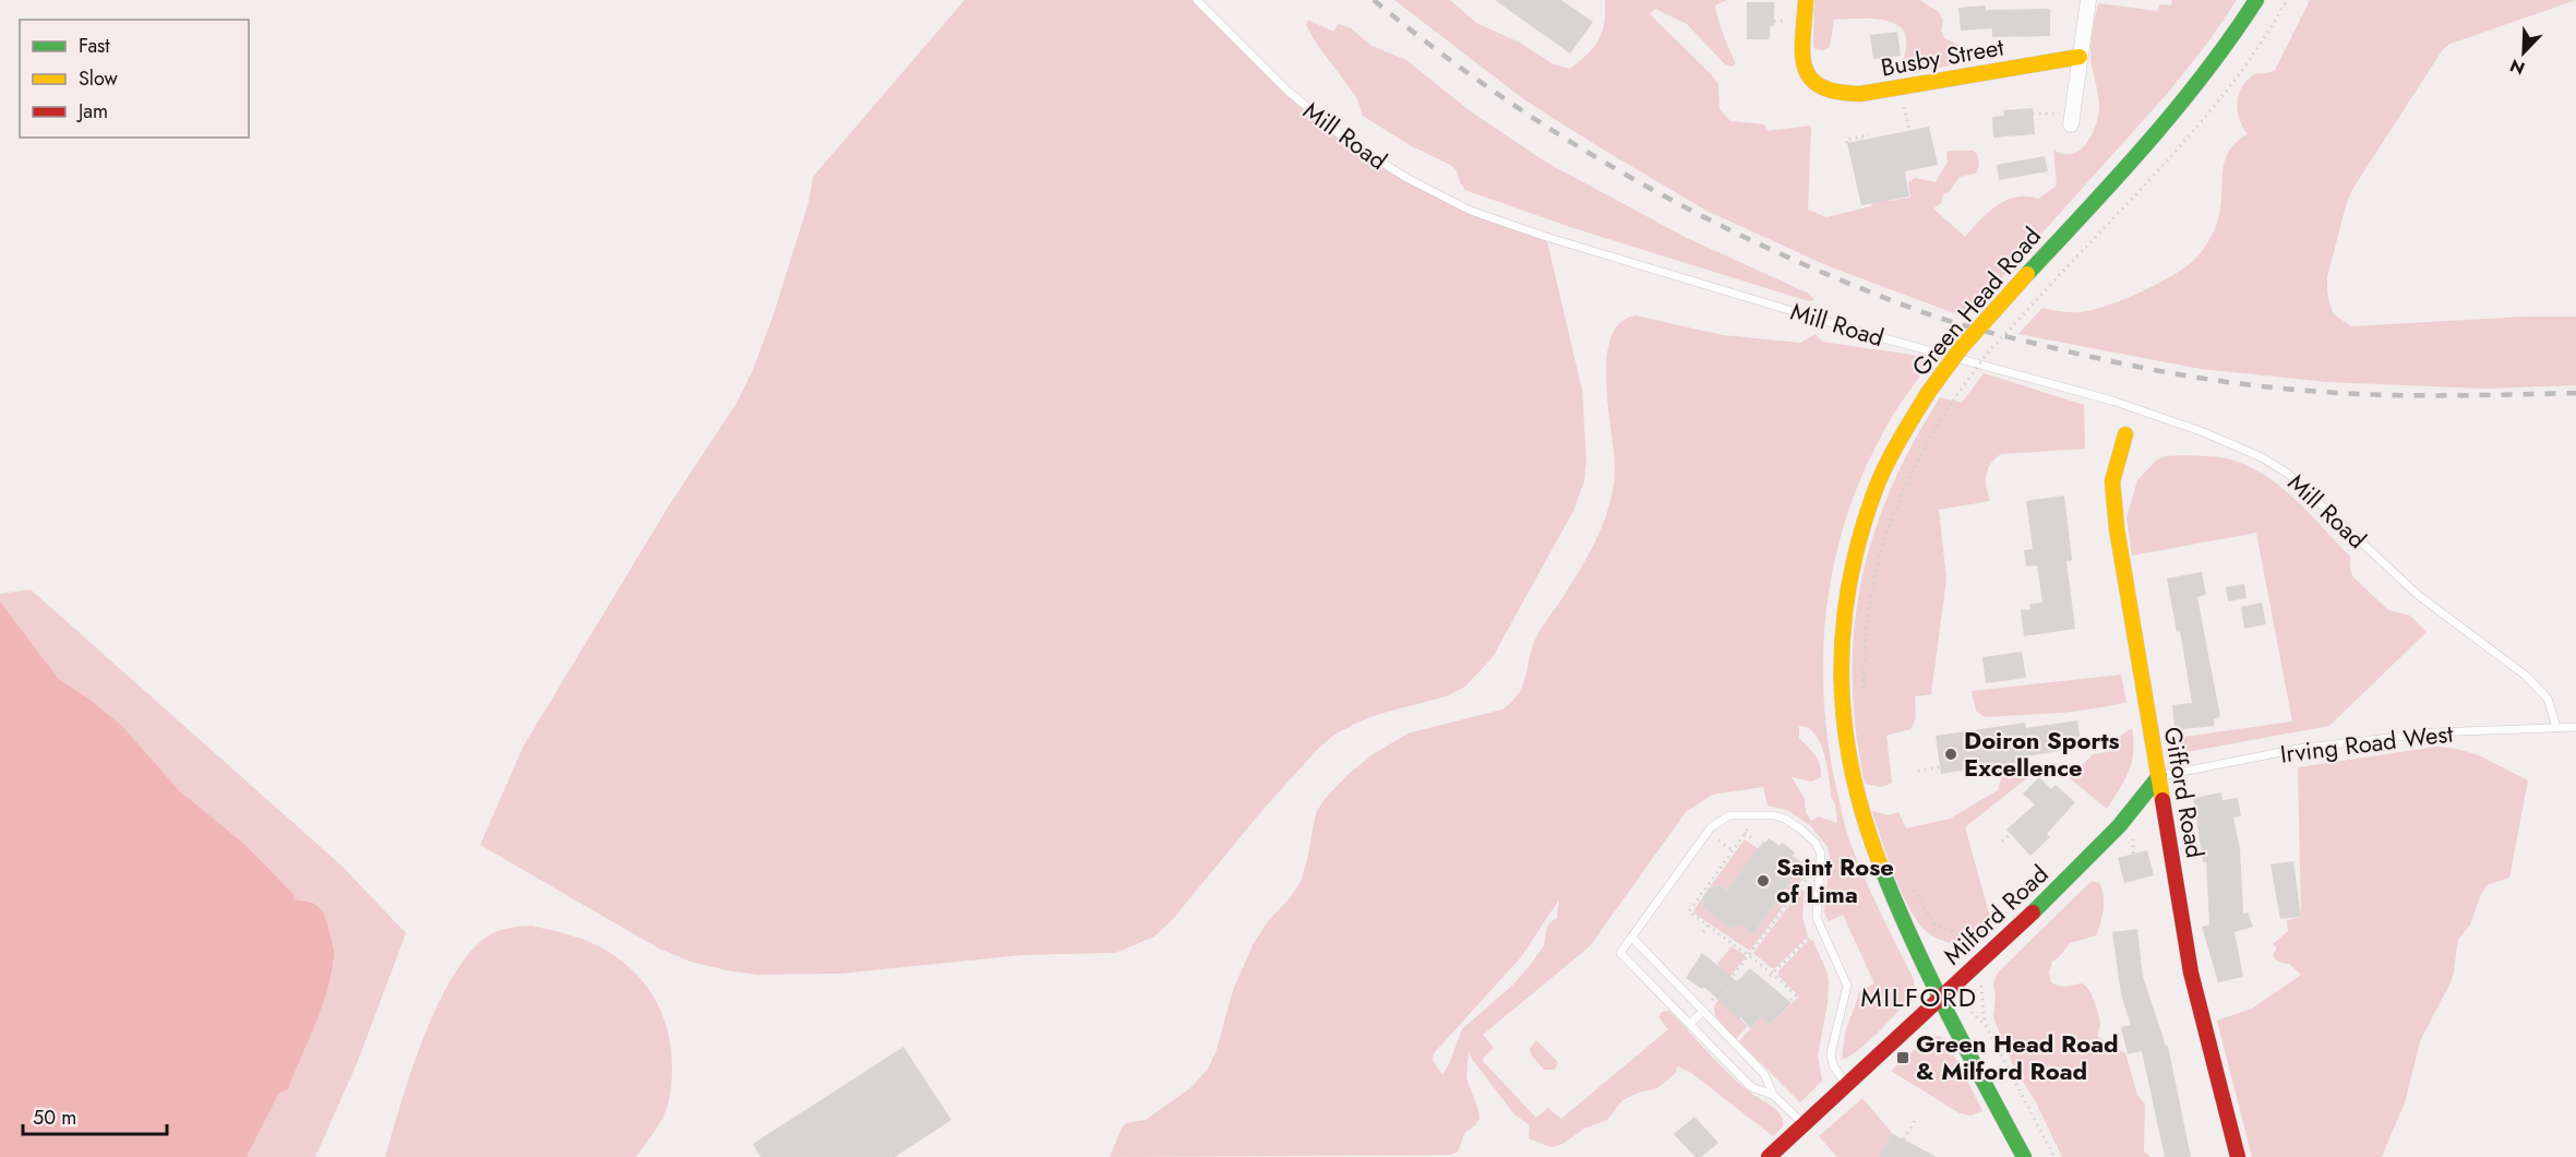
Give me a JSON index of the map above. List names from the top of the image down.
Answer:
{
  "streets": {
    "street": [
      "Busby Street",
      "Green Head Road",
      "Gifford Road",
      "Milford Road"
    ],
    "lane": ["Mill Road", "Irving Road West"]
  },
  "crossings": [
    ["Mill Road", "Irving Road West"],
    ["Green Head Road", "Milford Road"],
    ["Irving Road West", "Gifford Road"],
    ["Irving Road West", "Milford Road"],
    ["Gifford Road", "Milford Road"]
  ],
  "districts": ["MILFORD"],
  "places": {
    "other": ["Doiron Sports Excellence", "Saint Rose of Lima"],
    "transit": ["Green Head Road & Milford Road"]
  },
  "legend": ["Fast", "Slow", "Jam"],
  "scale_bar": "50 m",
  "north": "bottom left"
}
